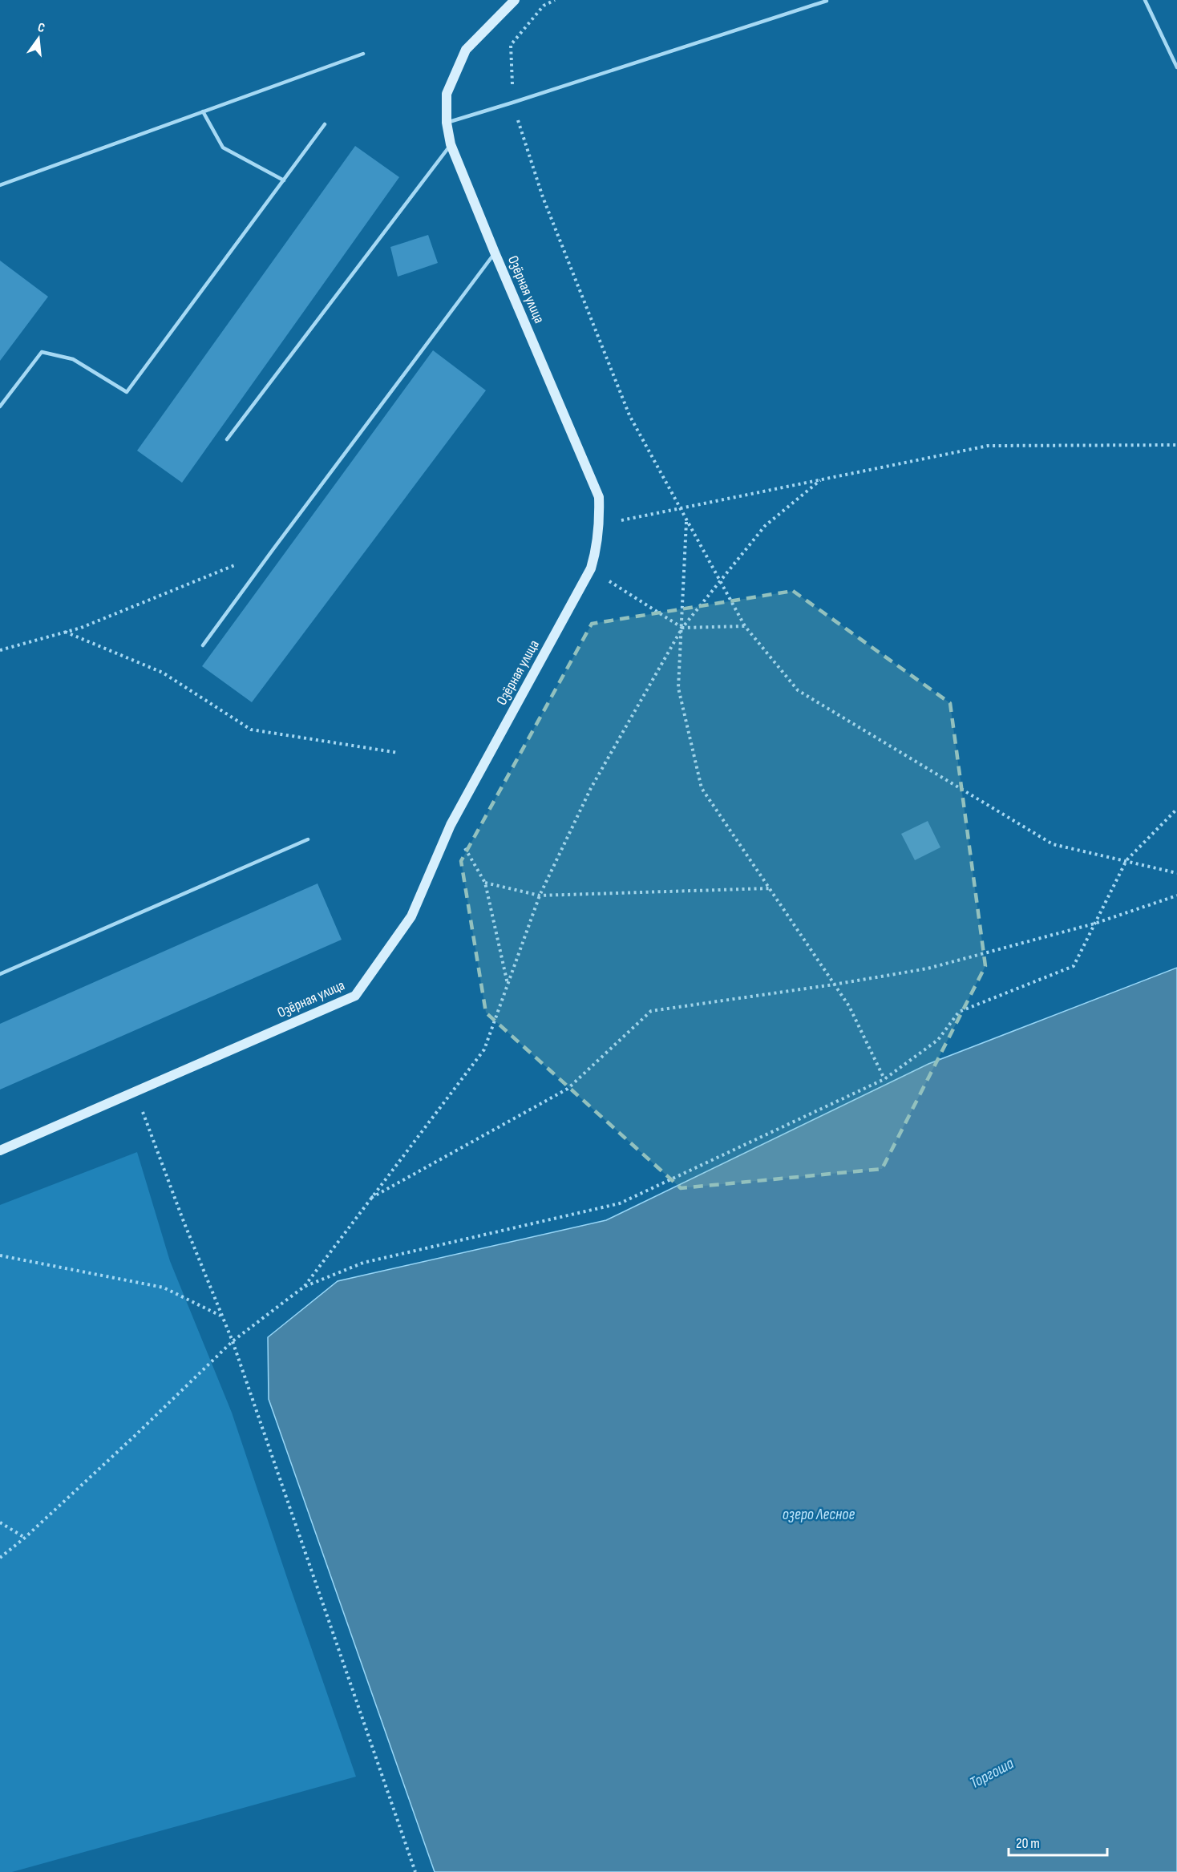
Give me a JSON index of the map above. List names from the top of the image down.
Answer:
{
  "streets": {
    "street": ["Озёрная улица"]
  },
  "water": ["озеро Лесное", "Торгоша"],
  "scale_bar": "20 m",
  "north": "top"
}
